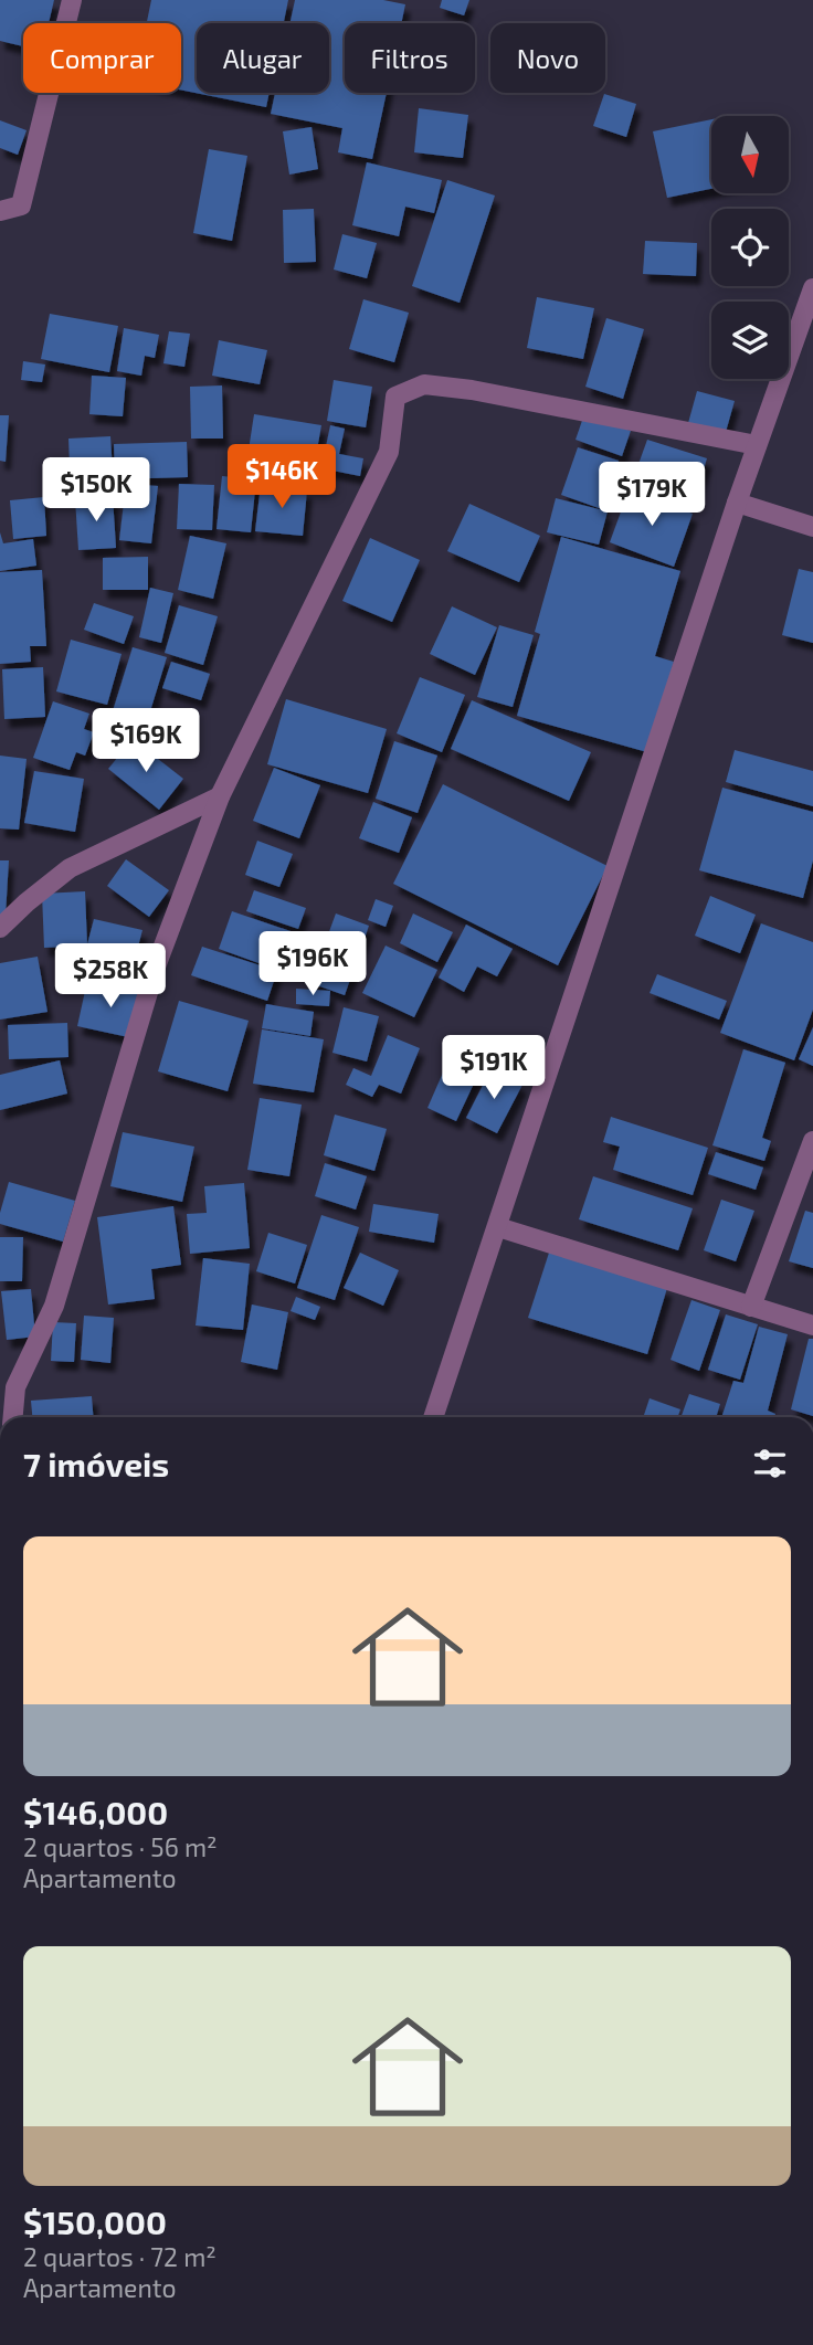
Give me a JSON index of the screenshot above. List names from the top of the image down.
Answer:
{
  "north": "bottom",
  "page": {
    "chip": [
      "Comprar",
      "Alugar",
      "Filtros",
      "Novo"
    ],
    "price": [
      "$146K",
      "$150K",
      "$179K",
      "$169K",
      "$196K",
      "$258K",
      "$191K"
    ],
    "heading": "7 imóveis",
    "list": [
      {
        "name": "$146,000",
        "note": "2 quartos · 56 m² · Apartamento"
      },
      {
        "name": "$150,000",
        "note": "2 quartos · 72 m² · Apartamento"
      }
    ]
  }
}
